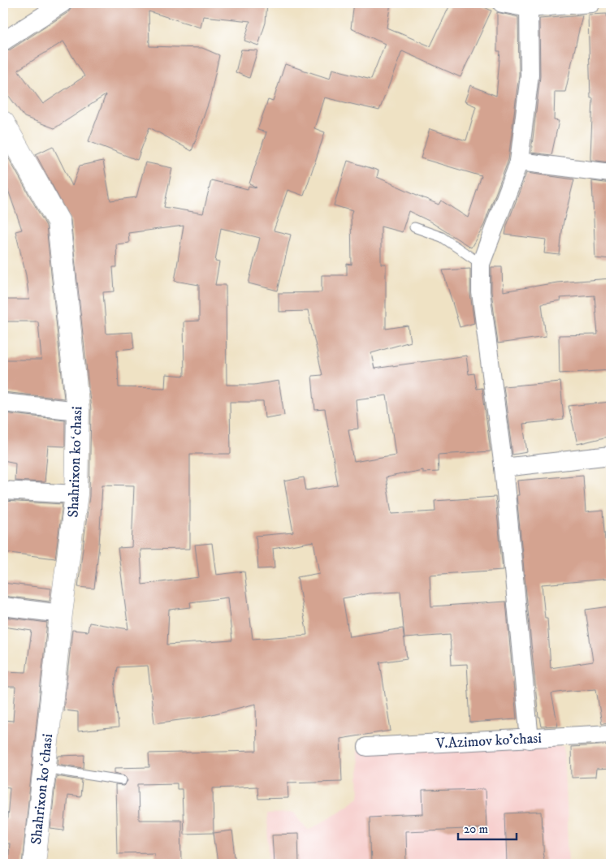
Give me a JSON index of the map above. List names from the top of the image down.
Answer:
{
  "streets": {
    "street": ["Shahrixon koʻchasi", "V.Azimov ko'chasi"]
  },
  "scale_bar": "20 m"
}
